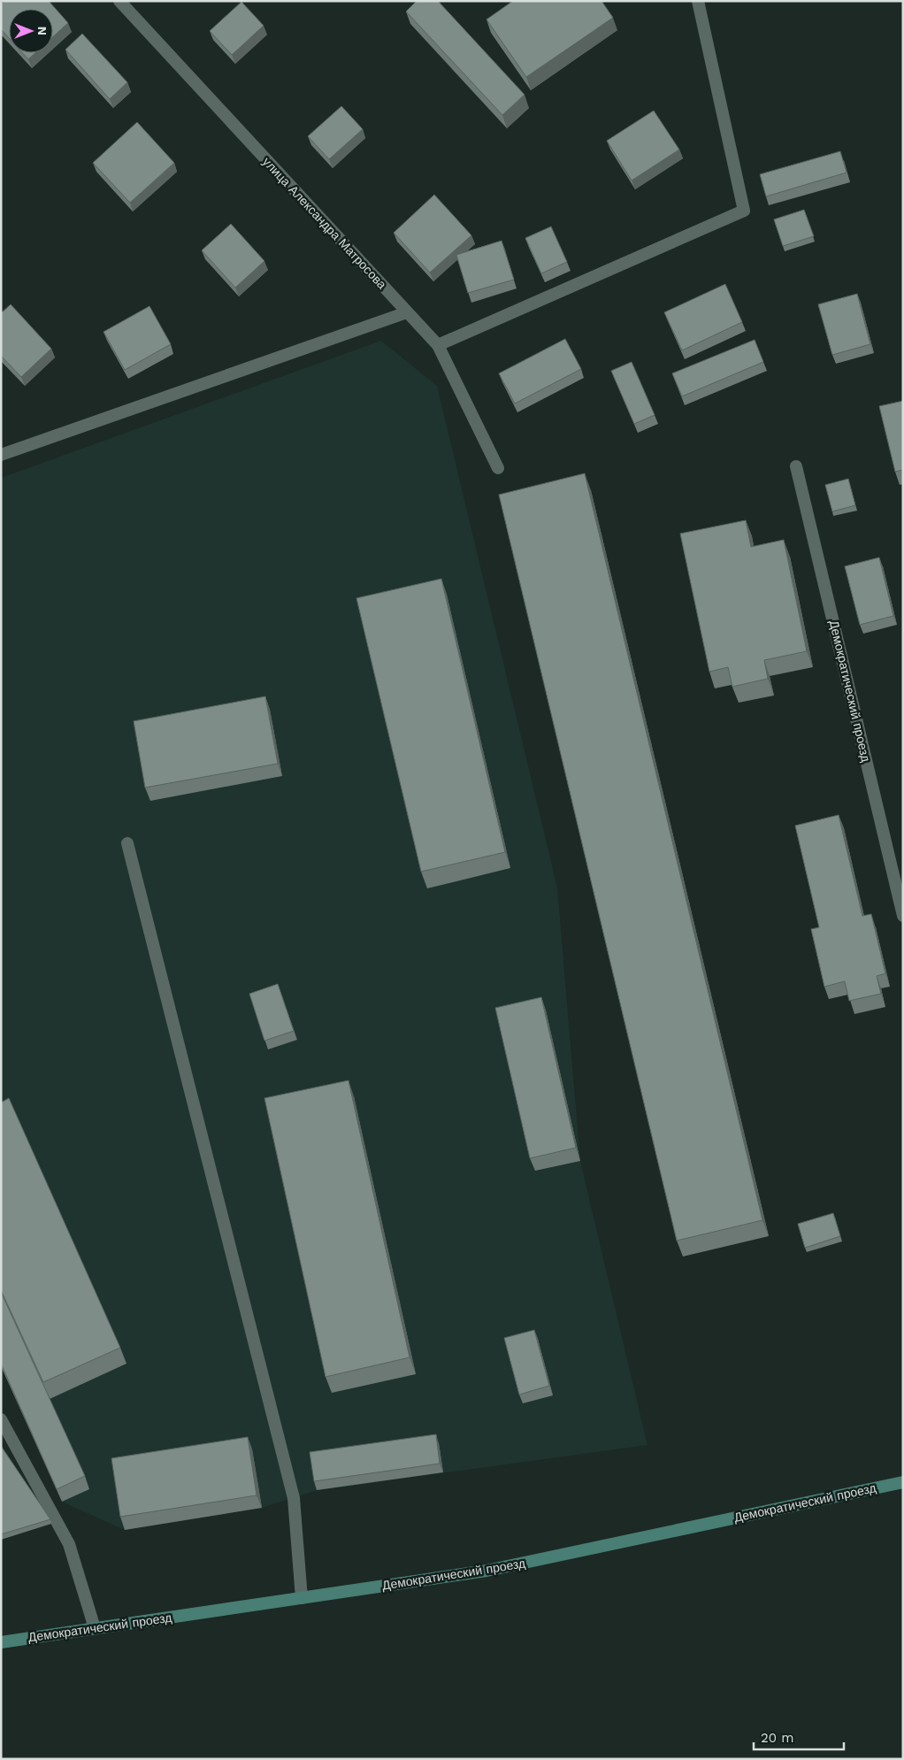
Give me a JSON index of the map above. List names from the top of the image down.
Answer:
{
  "streets": {
    "main road": ["Демократический проезд"],
    "street": ["улица Александра Матросова"]
  },
  "scale_bar": "20 m",
  "north": "right"
}
